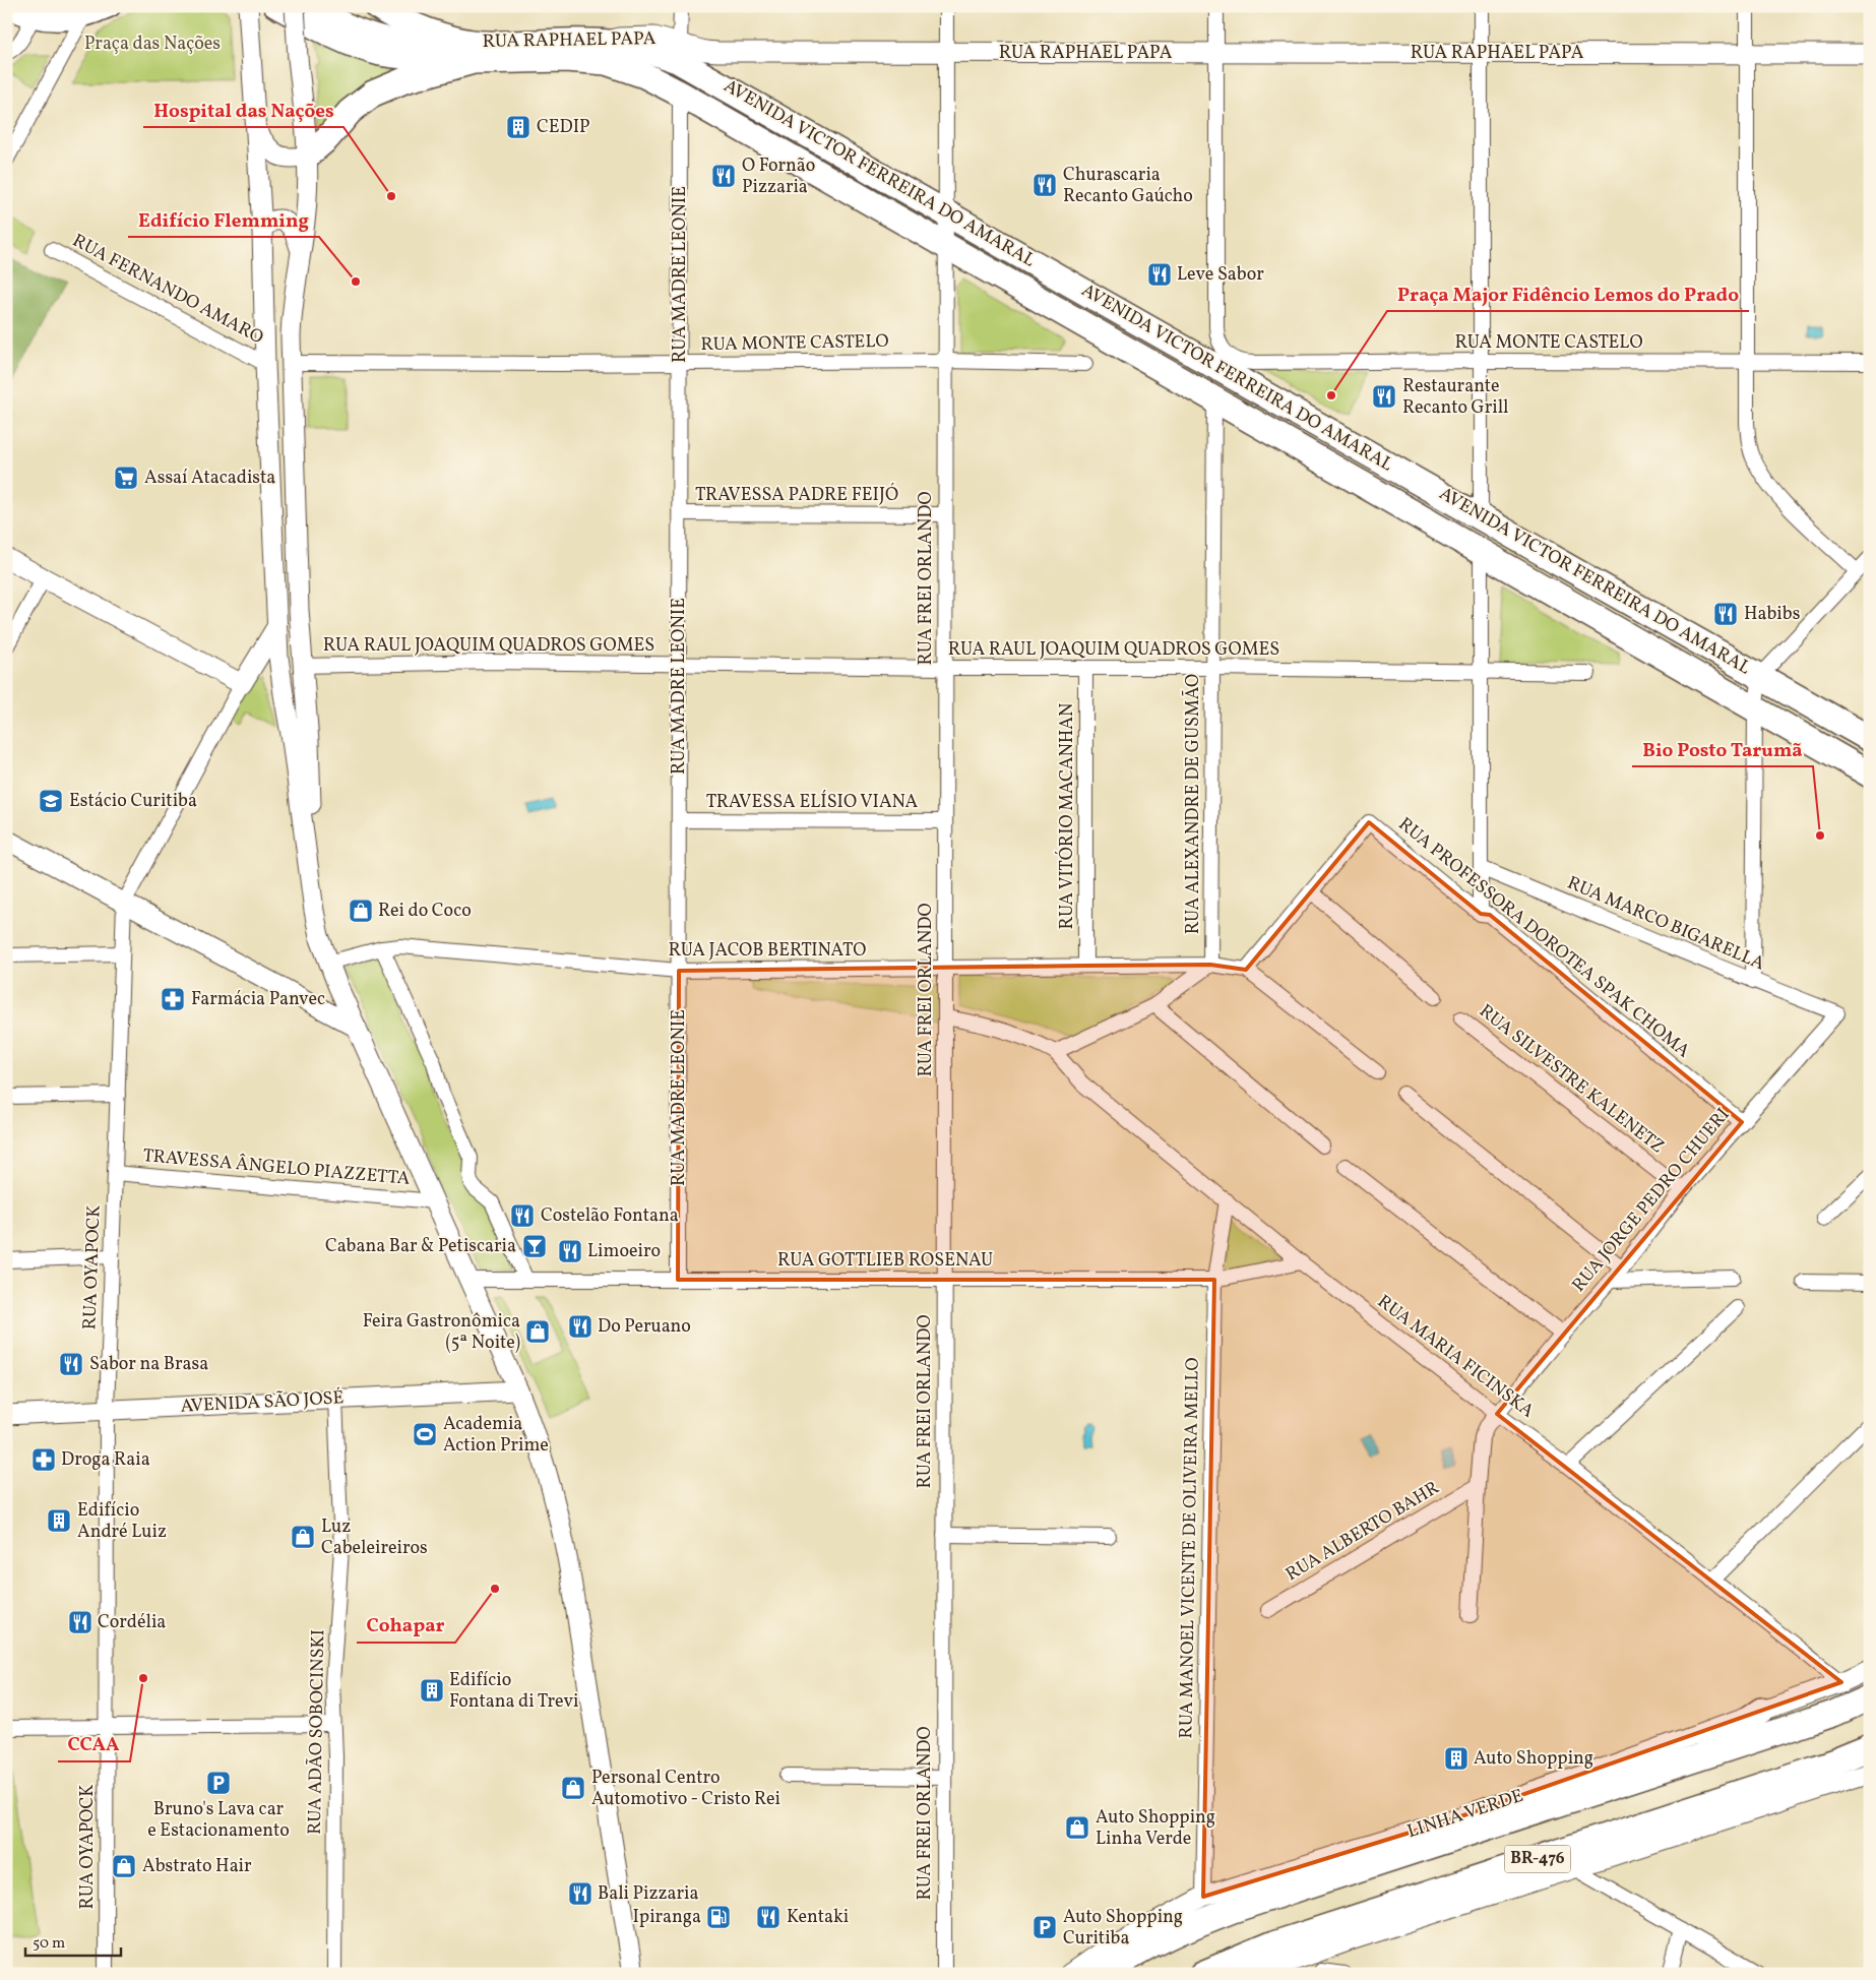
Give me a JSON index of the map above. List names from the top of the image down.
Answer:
{
  "streets": {
    "highway": [
      "RUA RAPHAEL PAPA",
      "AVENIDA VICTOR FERREIRA DO AMARAL",
      "LINHA VERDE",
      "BR-476"
    ],
    "main road": ["AVENIDA SÃO JOSÉ"],
    "street": [
      "RUA MADRE LEONIE",
      "RUA FERNANDO AMARO",
      "RUA MONTE CASTELO",
      "TRAVESSA PADRE FEIJÓ",
      "RUA FREI ORLANDO",
      "RUA RAUL JOAQUIM QUADROS GOMES",
      "TRAVESSA ELÍSIO VIANA",
      "RUA ALEXANDRE DE GUSMÃO",
      "RUA VITÓRIO MACANHAN",
      "RUA MARCO BIGARELLA",
      "RUA PROFESSORA DOROTEA SPAK CHOMA",
      "RUA JACOB BERTINATO",
      "RUA SILVESTRE KALENETZ",
      "TRAVESSA ÂNGELO PIAZZETTA",
      "RUA JORGE PEDRO CHUERI",
      "RUA GOTTLIEB ROSENAU",
      "RUA OYAPOCK",
      "RUA MARIA FICINSKA",
      "RUA ALBERTO BAHR",
      "RUA MANOEL VICENTE DE OLIVEIRA MELLO",
      "RUA ADÃO SOBOCINSKI"
    ]
  },
  "crossings": [
    ["RUA RAPHAEL PAPA", "AVENIDA VICTOR FERREIRA DO AMARAL"],
    ["RUA RAPHAEL PAPA", "RUA MONTE CASTELO"],
    ["RUA RAPHAEL PAPA", "RUA FREI ORLANDO"],
    ["AVENIDA VICTOR FERREIRA DO AMARAL", "RUA MADRE LEONIE"],
    ["AVENIDA VICTOR FERREIRA DO AMARAL", "RUA FREI ORLANDO"],
    ["AVENIDA VICTOR FERREIRA DO AMARAL", "RUA ALEXANDRE DE GUSMÃO"],
    ["RUA MADRE LEONIE", "RUA MONTE CASTELO"],
    ["RUA MADRE LEONIE", "TRAVESSA PADRE FEIJÓ"],
    ["RUA MADRE LEONIE", "RUA RAUL JOAQUIM QUADROS GOMES"],
    ["RUA MADRE LEONIE", "TRAVESSA ELÍSIO VIANA"],
    ["RUA MADRE LEONIE", "RUA JACOB BERTINATO"],
    ["RUA MADRE LEONIE", "RUA GOTTLIEB ROSENAU"],
    ["RUA MONTE CASTELO", "RUA FREI ORLANDO"],
    ["TRAVESSA PADRE FEIJÓ", "RUA FREI ORLANDO"],
    ["RUA FREI ORLANDO", "RUA RAUL JOAQUIM QUADROS GOMES"],
    ["RUA FREI ORLANDO", "TRAVESSA ELÍSIO VIANA"],
    ["RUA FREI ORLANDO", "RUA JACOB BERTINATO"],
    ["RUA FREI ORLANDO", "RUA GOTTLIEB ROSENAU"],
    ["RUA RAUL JOAQUIM QUADROS GOMES", "RUA ALEXANDRE DE GUSMÃO"],
    ["RUA RAUL JOAQUIM QUADROS GOMES", "RUA VITÓRIO MACANHAN"],
    ["RUA ALEXANDRE DE GUSMÃO", "RUA JACOB BERTINATO"],
    ["RUA VITÓRIO MACANHAN", "RUA JACOB BERTINATO"],
    ["RUA MARCO BIGARELLA", "RUA JORGE PEDRO CHUERI"],
    ["RUA PROFESSORA DOROTEA SPAK CHOMA", "RUA JORGE PEDRO CHUERI"],
    ["RUA SILVESTRE KALENETZ", "RUA JORGE PEDRO CHUERI"],
    ["TRAVESSA ÂNGELO PIAZZETTA", "RUA OYAPOCK"],
    ["RUA JORGE PEDRO CHUERI", "RUA MARIA FICINSKA"],
    ["RUA JORGE PEDRO CHUERI", "RUA ALBERTO BAHR"],
    ["RUA GOTTLIEB ROSENAU", "RUA MARIA FICINSKA"],
    ["RUA GOTTLIEB ROSENAU", "RUA MANOEL VICENTE DE OLIVEIRA MELLO"],
    ["RUA OYAPOCK", "AVENIDA SÃO JOSÉ"],
    ["RUA MARIA FICINSKA", "RUA MANOEL VICENTE DE OLIVEIRA MELLO"],
    ["RUA MARIA FICINSKA", "LINHA VERDE"],
    ["AVENIDA SÃO JOSÉ", "RUA ADÃO SOBOCINSKI"],
    ["RUA MANOEL VICENTE DE OLIVEIRA MELLO", "LINHA VERDE"]
  ],
  "parks": ["Praça das Nações"],
  "places": {
    "building": [
      "CEDIP",
      "Edifício André Luiz",
      "Edifício Fontana di Trevi",
      "Auto Shopping"
    ],
    "restaurant": [
      "O Fornão Pizzaria",
      "Churascaria Recanto Gaúcho",
      "Leve Sabor",
      "Restaurante Recanto Grill",
      "Habibs",
      "Costelão Fontana",
      "Limoeiro",
      "Do Peruano",
      "Sabor na Brasa",
      "Cordélia",
      "Bali Pizzaria",
      "Kentaki"
    ],
    "other": [
      "Hospital das Nações",
      "Edifício Flemming",
      "Praça Major Fidêncio Lemos do Prado",
      "Bio Posto Tarumã",
      "Cohapar",
      "CCAA"
    ],
    "supermarket": ["Assaí Atacadista"],
    "school or university": ["Estácio Curitiba"],
    "shop": [
      "Rei do Coco",
      "Feira Gastronômica (5ª Noite)",
      "Luz Cabeleireiros",
      "Personal Centro Automotivo - Cristo Rei",
      "Auto Shopping Linha Verde",
      "Abstrato Hair"
    ],
    "pharmacy": ["Farmácia Panvec", "Droga Raia"],
    "bar": ["Cabana Bar & Petiscaria"],
    "sports": ["Academia Action Prime"],
    "parking": ["Bruno's Lava car e Estacionamento", "Auto Shopping Curitiba"],
    "fuel station": ["Ipiranga"]
  },
  "scale_bar": "50 m"
}
